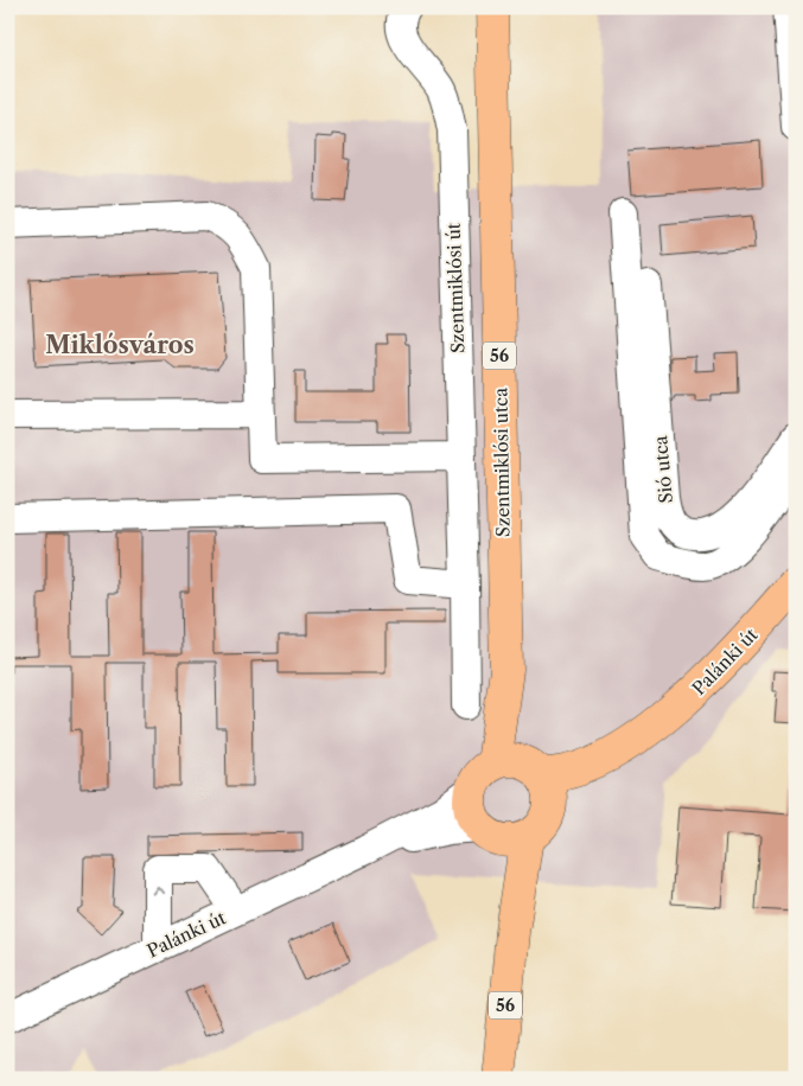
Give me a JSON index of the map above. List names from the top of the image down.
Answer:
{
  "streets": {
    "main road": ["56", "Szentmiklósi utca", "Palánki út"],
    "street": ["Szentmiklósi út", "Sió utca"]
  },
  "crossings": [
    ["56", "Szentmiklósi utca"],
    ["56", "Palánki út"],
    ["Szentmiklósi utca", "Palánki út"]
  ],
  "districts": ["Miklósváros"]
}
